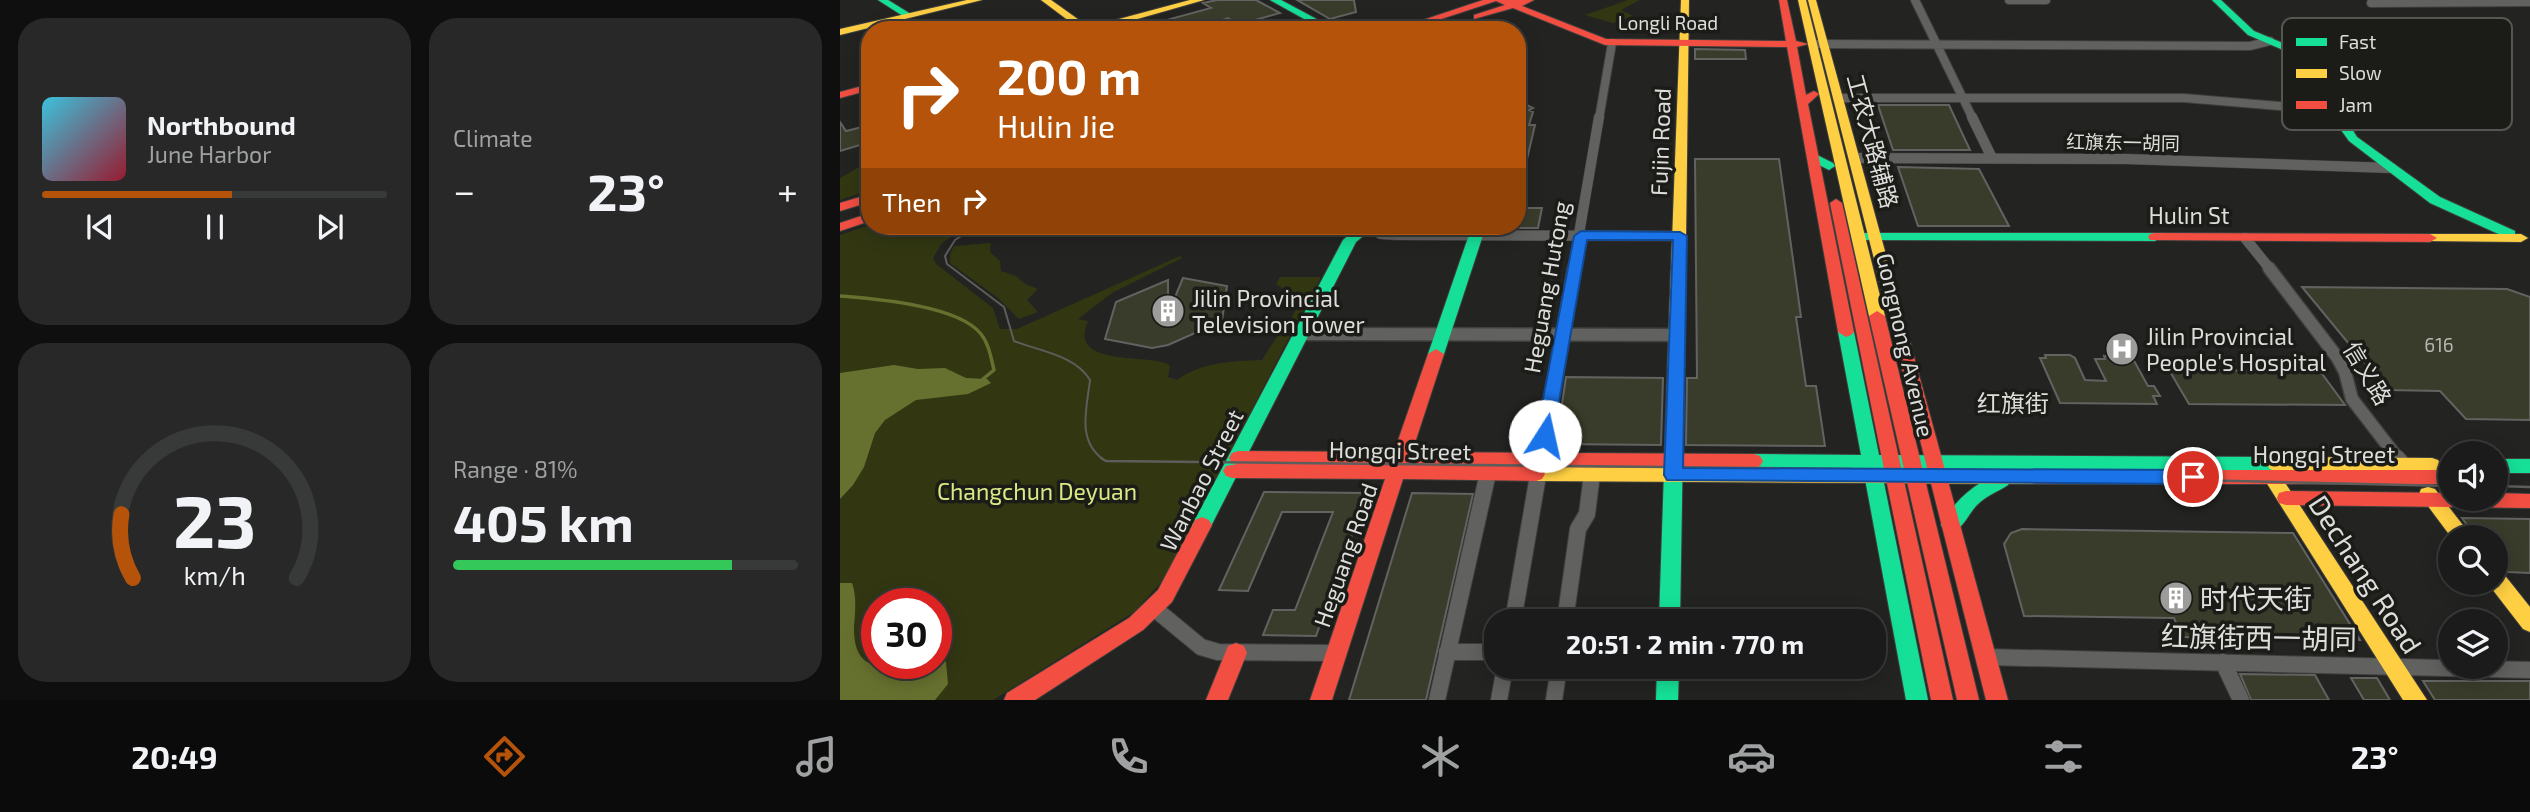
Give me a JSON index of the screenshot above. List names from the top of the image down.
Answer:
{
  "streets": {
    "street": [
      "Longli Road",
      "工农大路辅路",
      "Fujin Road",
      "红旗东一胡同",
      "Hulin St",
      "Heguang Hutong",
      "Gongnong Avenue",
      "信义路",
      "Hongqi Street",
      "Wanbao Street",
      "Heguang Road",
      "Dechang Road",
      "红旗街西一胡同"
    ]
  },
  "crossings": [
    ["Longli Road", "工农大路辅路"],
    ["Longli Road", "Fujin Road"],
    ["Longli Road", "Heguang Hutong"],
    ["Longli Road", "Gongnong Avenue"],
    ["工农大路辅路", "红旗东一胡同"],
    ["工农大路辅路", "Hulin St"],
    ["工农大路辅路", "Gongnong Avenue"],
    ["工农大路辅路", "Hongqi Street"],
    ["工农大路辅路", "红旗街西一胡同"],
    ["Fujin Road", "Hongqi Street"],
    ["红旗东一胡同", "Gongnong Avenue"],
    ["Hulin St", "Gongnong Avenue"],
    ["Hulin St", "信义路"],
    ["Heguang Hutong", "Hongqi Street"],
    ["Gongnong Avenue", "Hongqi Street"],
    ["信义路", "Hongqi Street"],
    ["Hongqi Street", "Wanbao Street"],
    ["Hongqi Street", "Heguang Road"],
    ["Hongqi Street", "Dechang Road"],
    ["Dechang Road", "红旗街西一胡同"]
  ],
  "districts": ["红旗街"],
  "parks": ["Changchun Deyuan"],
  "places": {
    "building": ["Jilin Provincial Television Tower", "时代天街"],
    "hospital": ["Jilin Provincial People's Hospital"]
  },
  "house_numbers": ["616"],
  "legend": ["Fast", "Slow", "Jam"],
  "page": {
    "tile": [
      "Climate",
      ["Range · 81%", "405 km"]
    ],
    "turn": ["200 m", "Hulin Jie"],
    "song": ["Northbound", "June Harbor"],
    "heat": ["−", "23°", "+"],
    "then": "Then",
    "limit": "30",
    "trip": "20:51 · 2 min · 770 m",
    "tabs": ["20:49", "23°"],
    "gauge": ["23", "km/h"]
  }
}
